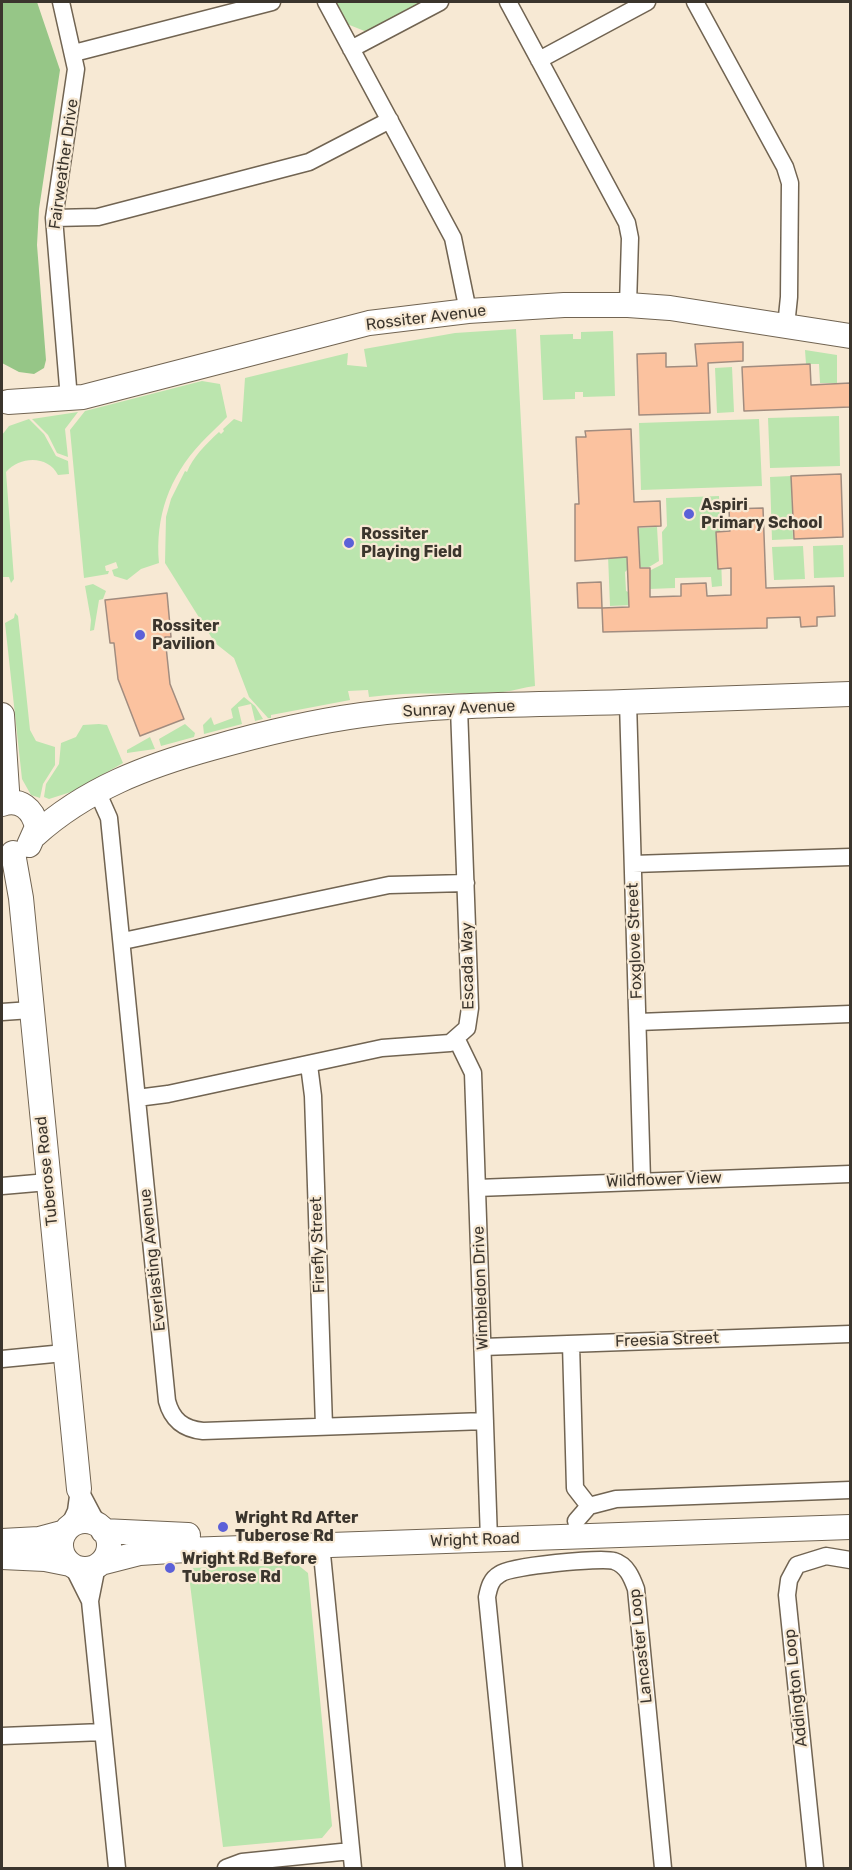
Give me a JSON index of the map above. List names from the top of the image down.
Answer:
{
  "streets": {
    "street": [
      "Fairweather Drive",
      "Rossiter Avenue",
      "Sunray Avenue",
      "Foxglove Street",
      "Escada Way",
      "Tuberose Road",
      "Wildflower View",
      "Firefly Street",
      "Everlasting Avenue",
      "Wimbledon Drive",
      "Freesia Street",
      "Wright Road",
      "Lancaster Loop",
      "Addington Loop"
    ]
  },
  "crossings": [
    ["Fairweather Drive", "Rossiter Avenue"],
    ["Sunray Avenue", "Foxglove Street"],
    ["Sunray Avenue", "Escada Way"],
    ["Sunray Avenue", "Tuberose Road"],
    ["Sunray Avenue", "Everlasting Avenue"],
    ["Foxglove Street", "Wildflower View"],
    ["Escada Way", "Wimbledon Drive"],
    ["Tuberose Road", "Wright Road"],
    ["Wildflower View", "Wimbledon Drive"],
    ["Firefly Street", "Everlasting Avenue"],
    ["Everlasting Avenue", "Wimbledon Drive"],
    ["Wimbledon Drive", "Freesia Street"],
    ["Wimbledon Drive", "Wright Road"]
  ],
  "places": [
    "Aspiri Primary School",
    "Rossiter Playing Field",
    "Rossiter Pavilion",
    "Wright Rd After Tuberose Rd",
    "Wright Rd Before Tuberose Rd"
  ]
}
